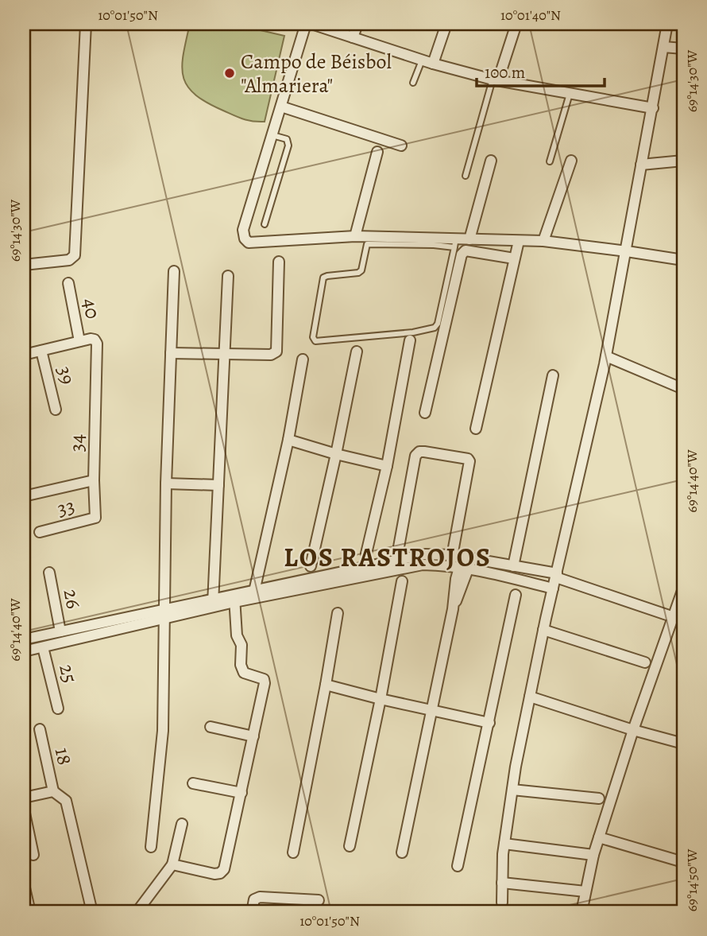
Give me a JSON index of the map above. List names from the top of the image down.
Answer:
{
  "streets": {
    "street": [
      "40",
      "39",
      "34",
      "33",
      "26",
      "25",
      "18"
    ]
  },
  "crossings": [
    ["40", "34"],
    ["34", "33"]
  ],
  "districts": ["LOS RASTROJOS"],
  "places": ["Campo de Béisbol \"Almariera\""],
  "scale_bar": "100 m",
  "coordinates": [
    "10°01'50\"N",
    "10°01'40\"N",
    "69°14'30\"W",
    "69°14'40\"W",
    "69°14'50\"W"
  ]
}
